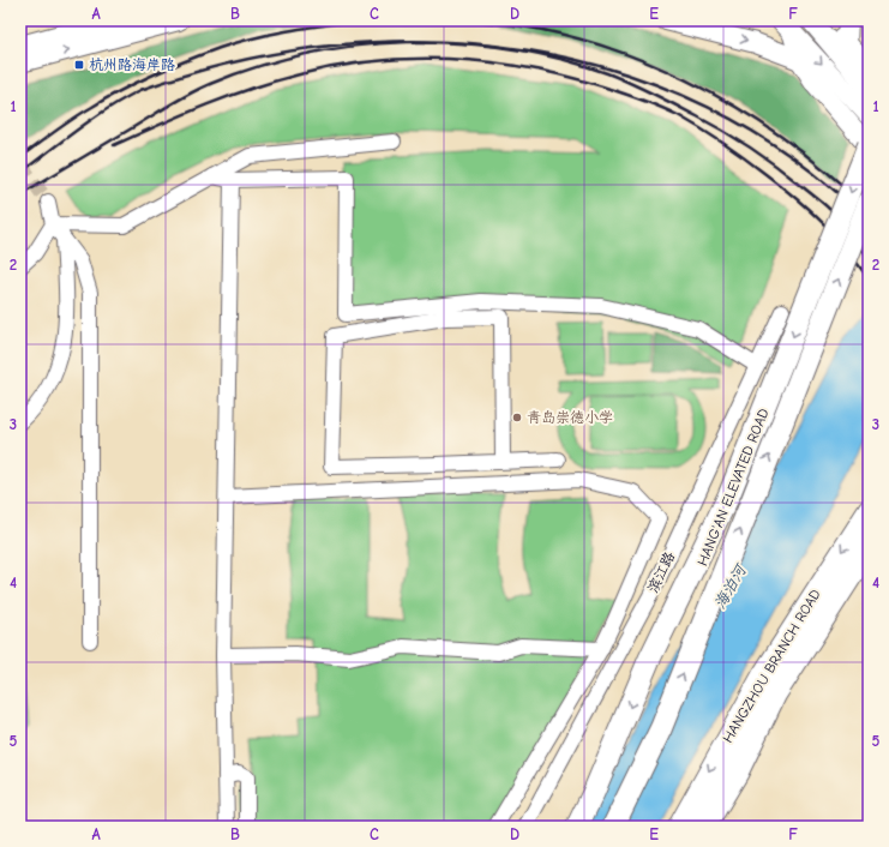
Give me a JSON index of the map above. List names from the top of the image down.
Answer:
{
  "streets": {
    "highway": ["HANG'AN ELEVATED ROAD"],
    "main road": ["HANGZHOU BRANCH ROAD"],
    "street": ["滨江路"]
  },
  "water": ["海泊河"],
  "places": {
    "transit": ["杭州路海岸路"],
    "other": ["青岛崇德小学"]
  },
  "grid": {
    "columns": [
      "A",
      "B",
      "C",
      "D",
      "E",
      "F"
    ],
    "rows": [
      "1",
      "2",
      "3",
      "4",
      "5"
    ]
  }
}
